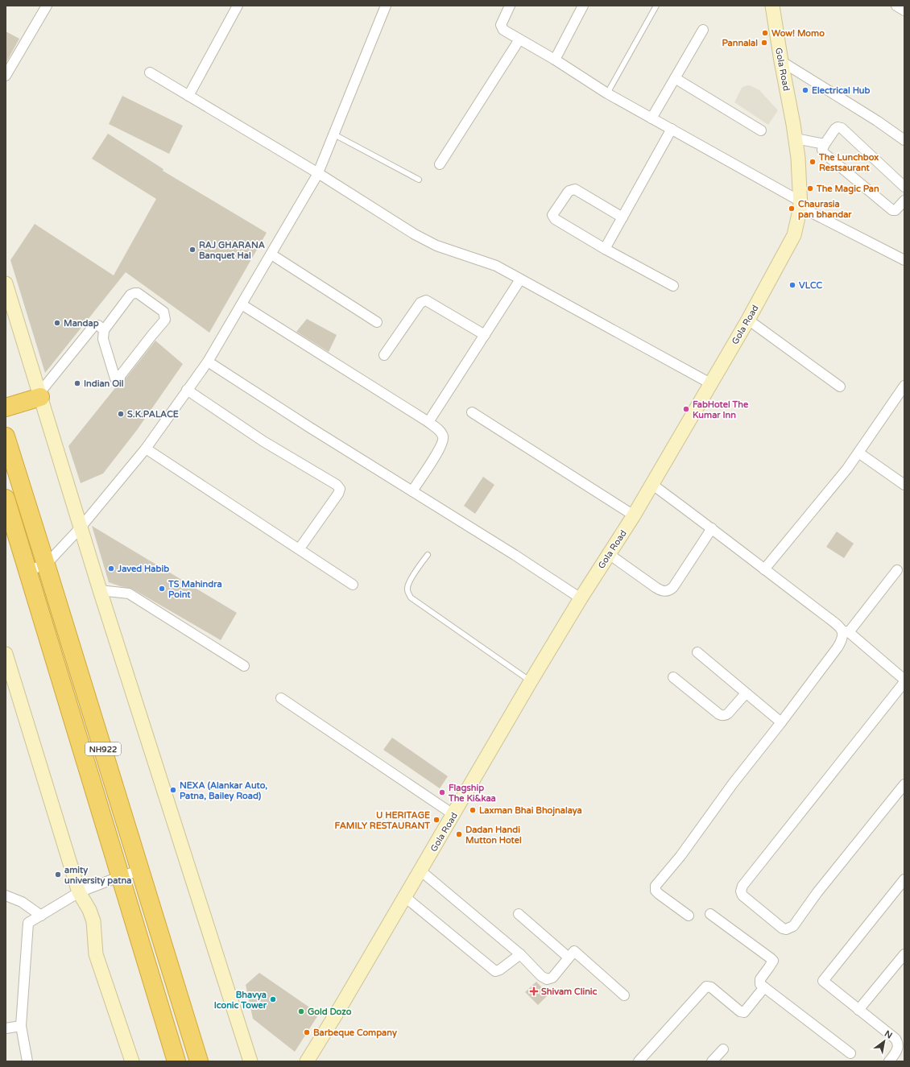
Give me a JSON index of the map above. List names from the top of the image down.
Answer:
{
  "streets": {
    "highway": ["NH922"],
    "street": ["Gola Road"]
  },
  "places": {
    "other": [
      "Wow! Momo",
      "Pannalal",
      "Electrical Hub",
      "The Lunchbox Restsaurant",
      "The Magic Pan",
      "Chaurasia pan bhandar",
      "RAJ GHARANA Banquet Hal",
      "VLCC",
      "Mandap",
      "Indian Oil",
      "FabHotel The Kumar Inn",
      "S.K.PALACE",
      "Javed Habib",
      "TS Mahindra Point",
      "NEXA (Alankar Auto, Patna, Bailey Road)",
      "Flagship The Ki&kaa",
      "Laxman Bhai Bhojnalaya",
      "U HERITAGE FAMILY RESTAURANT",
      "Dadan Handi Mutton Hotel",
      "amity university patna",
      "Bhavya Iconic Tower",
      "Gold Dozo",
      "Barbeque Company"
    ],
    "health": ["Shivam Clinic"]
  },
  "north": "top right"
}
